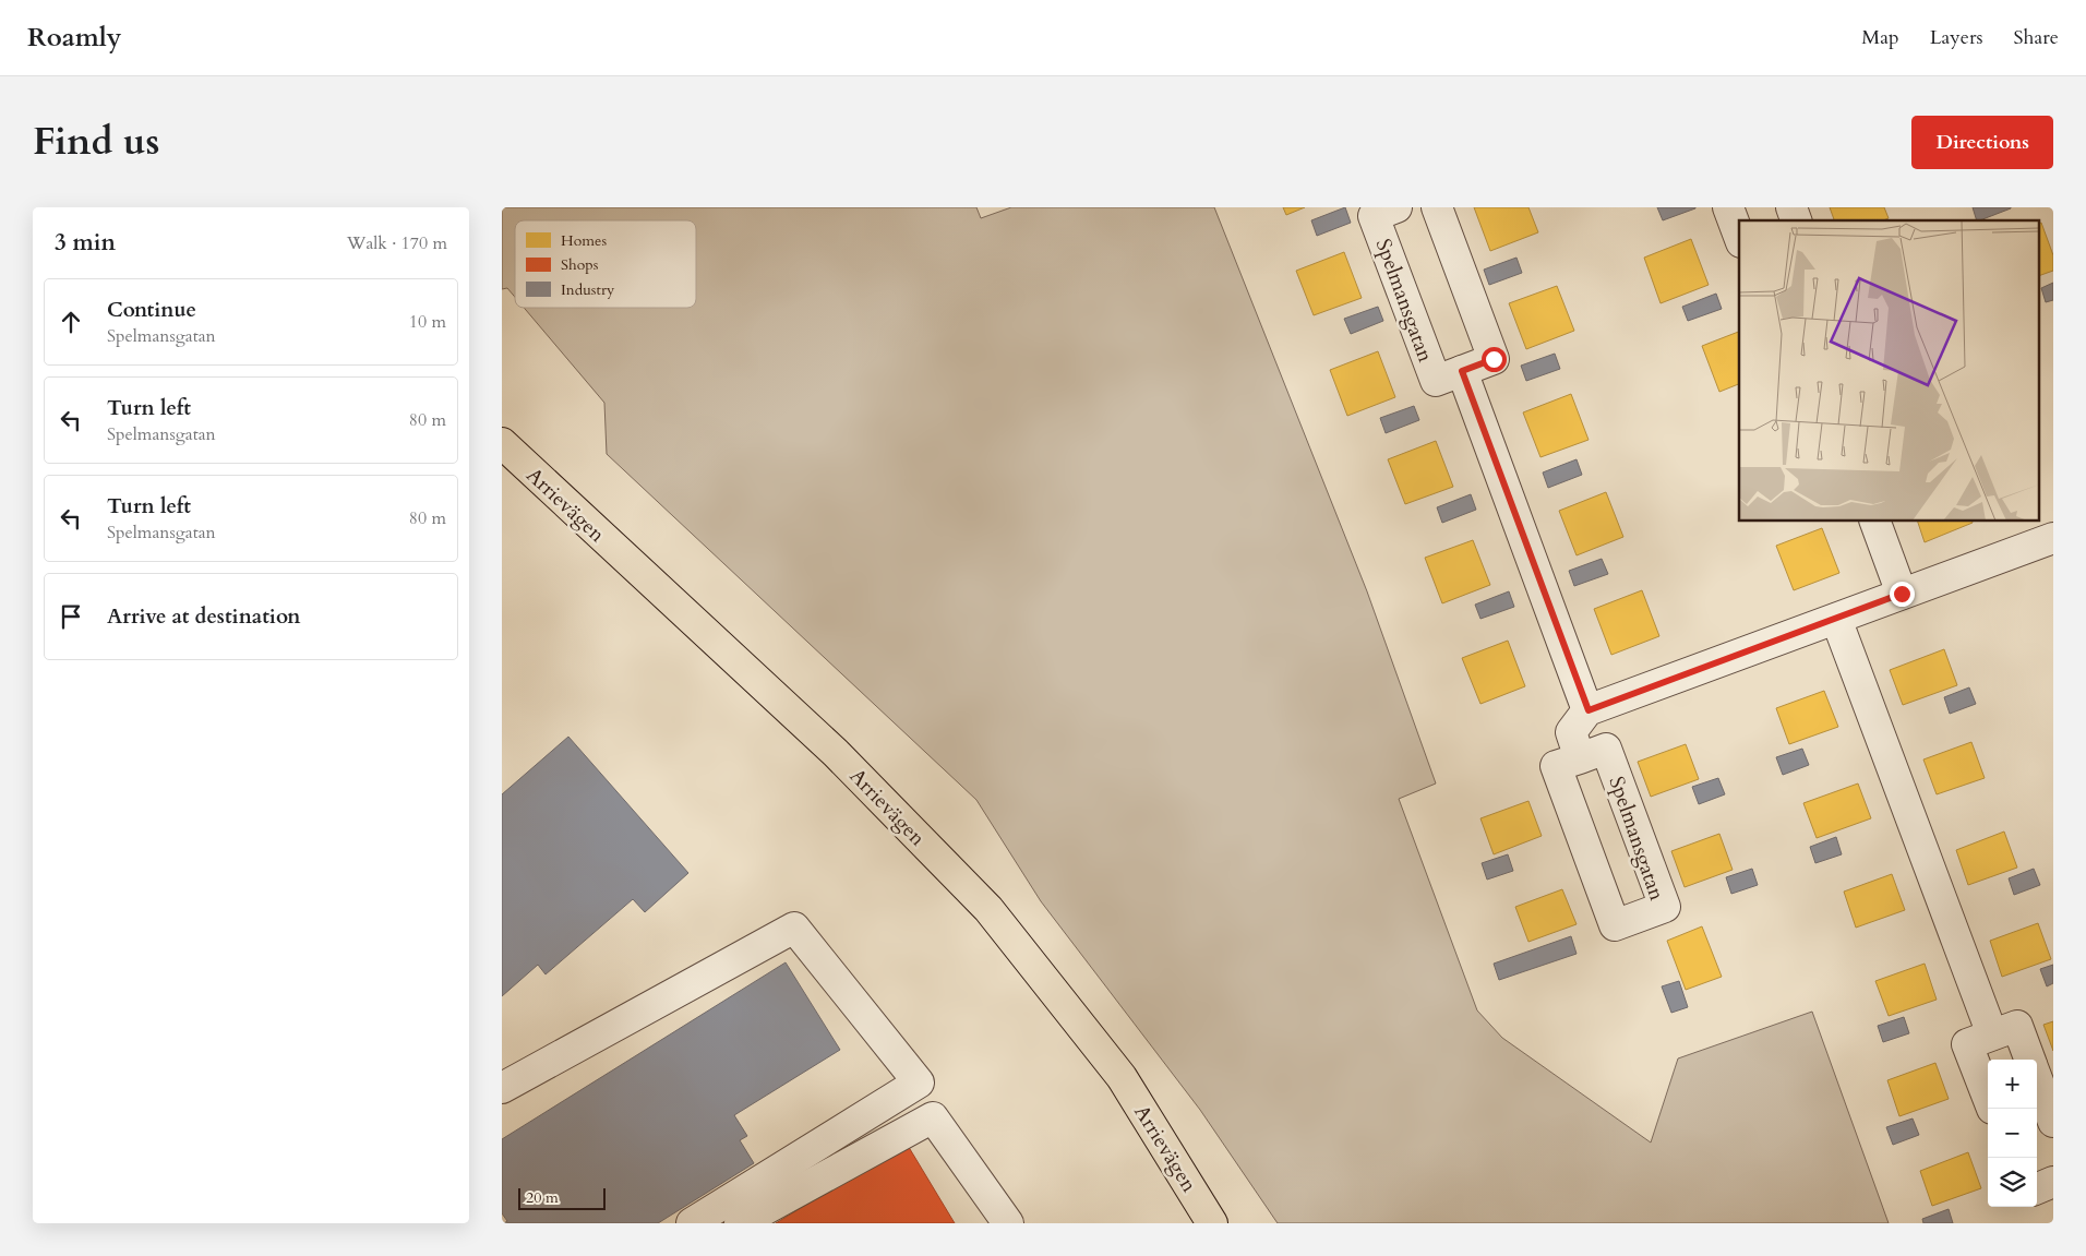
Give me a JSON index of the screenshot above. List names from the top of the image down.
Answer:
{
  "streets": {
    "main road": ["Arrievägen"],
    "street": ["Spelmansgatan"]
  },
  "legend": ["Homes", "Shops", "Industry"],
  "scale_bar": "20 m",
  "page": {
    "header": "Roamly",
    "nav": ["Map", "Layers", "Share"],
    "title": "Find us",
    "buttons": "Directions",
    "heading": ["3 min", "Walk · 170 m"],
    "list": [
      ["Continue", "Spelmansgatan", "10 m"],
      ["Turn left", "Spelmansgatan", "80 m"],
      ["Turn left", "Spelmansgatan", "80 m"],
      "Arrive at destination"
    ],
    "map_buttons": ["+", "−"],
    "scale": "20 m"
  }
}
